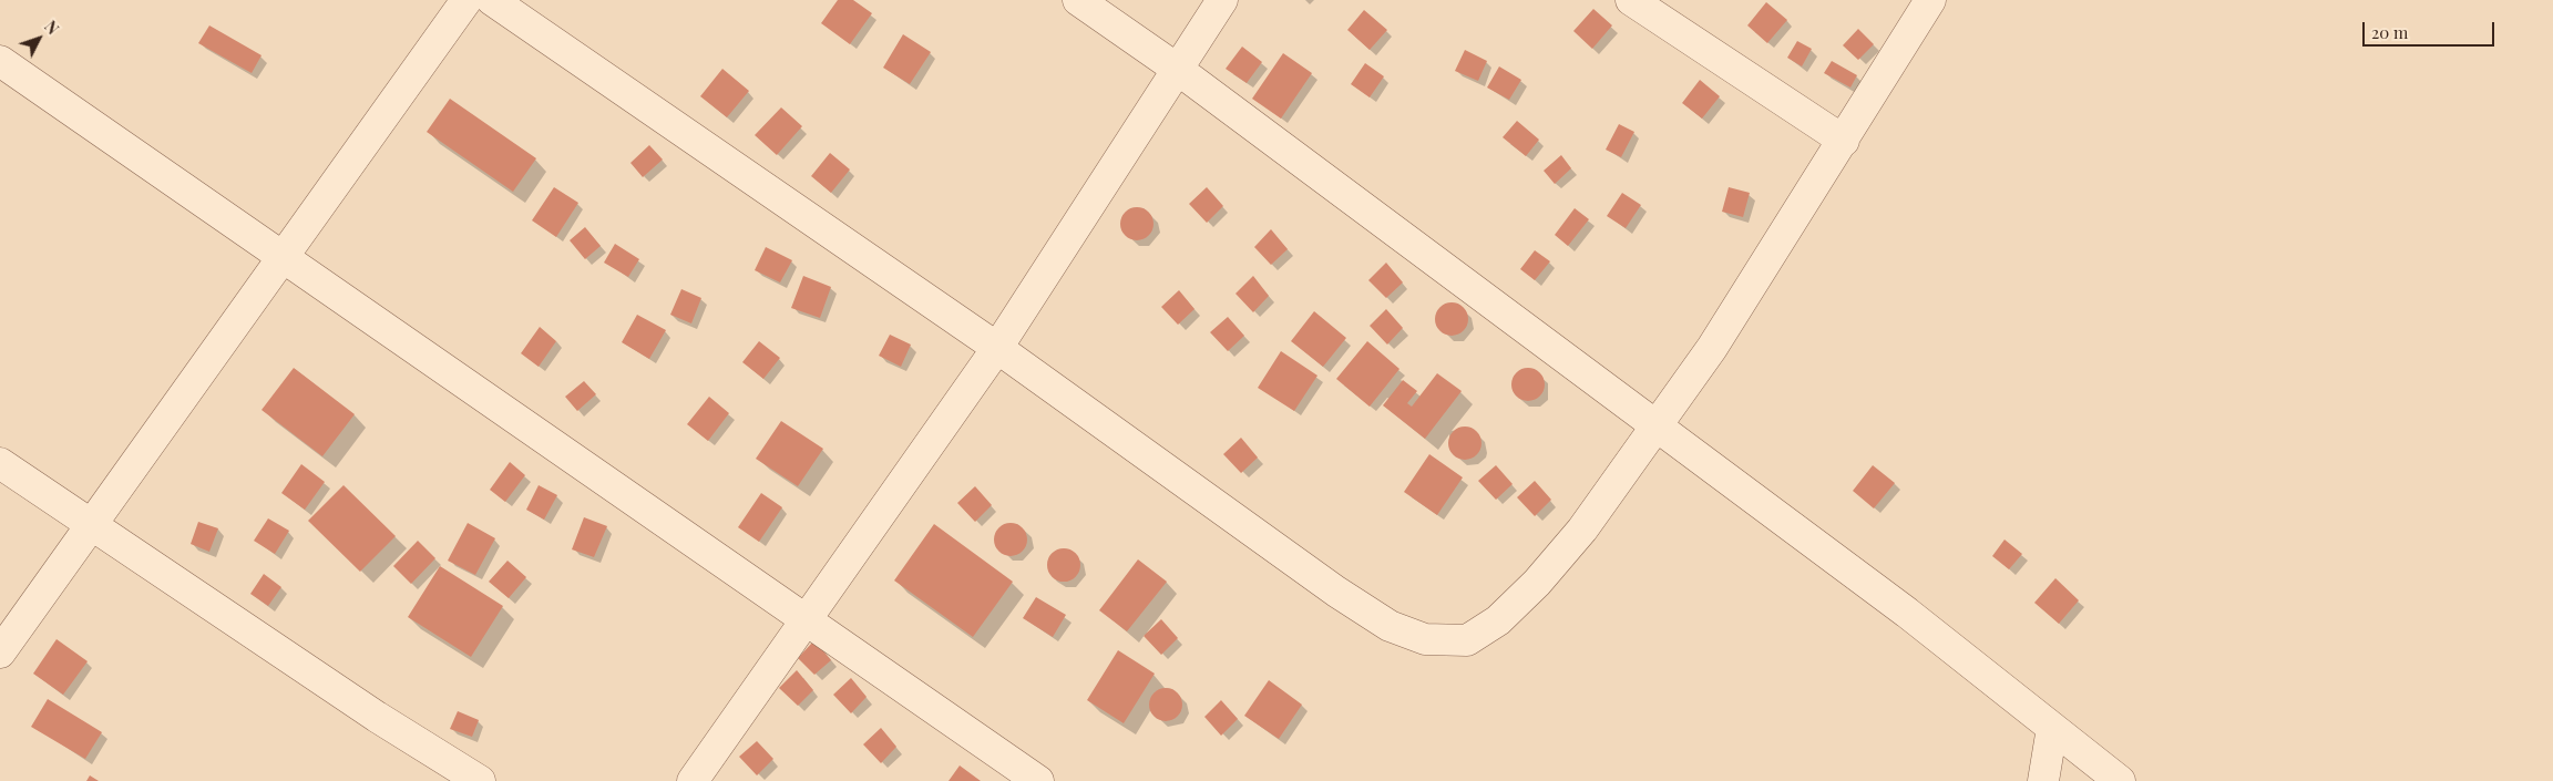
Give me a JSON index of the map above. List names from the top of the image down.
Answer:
{
  "scale_bar": "20 m",
  "north": "top right"
}
